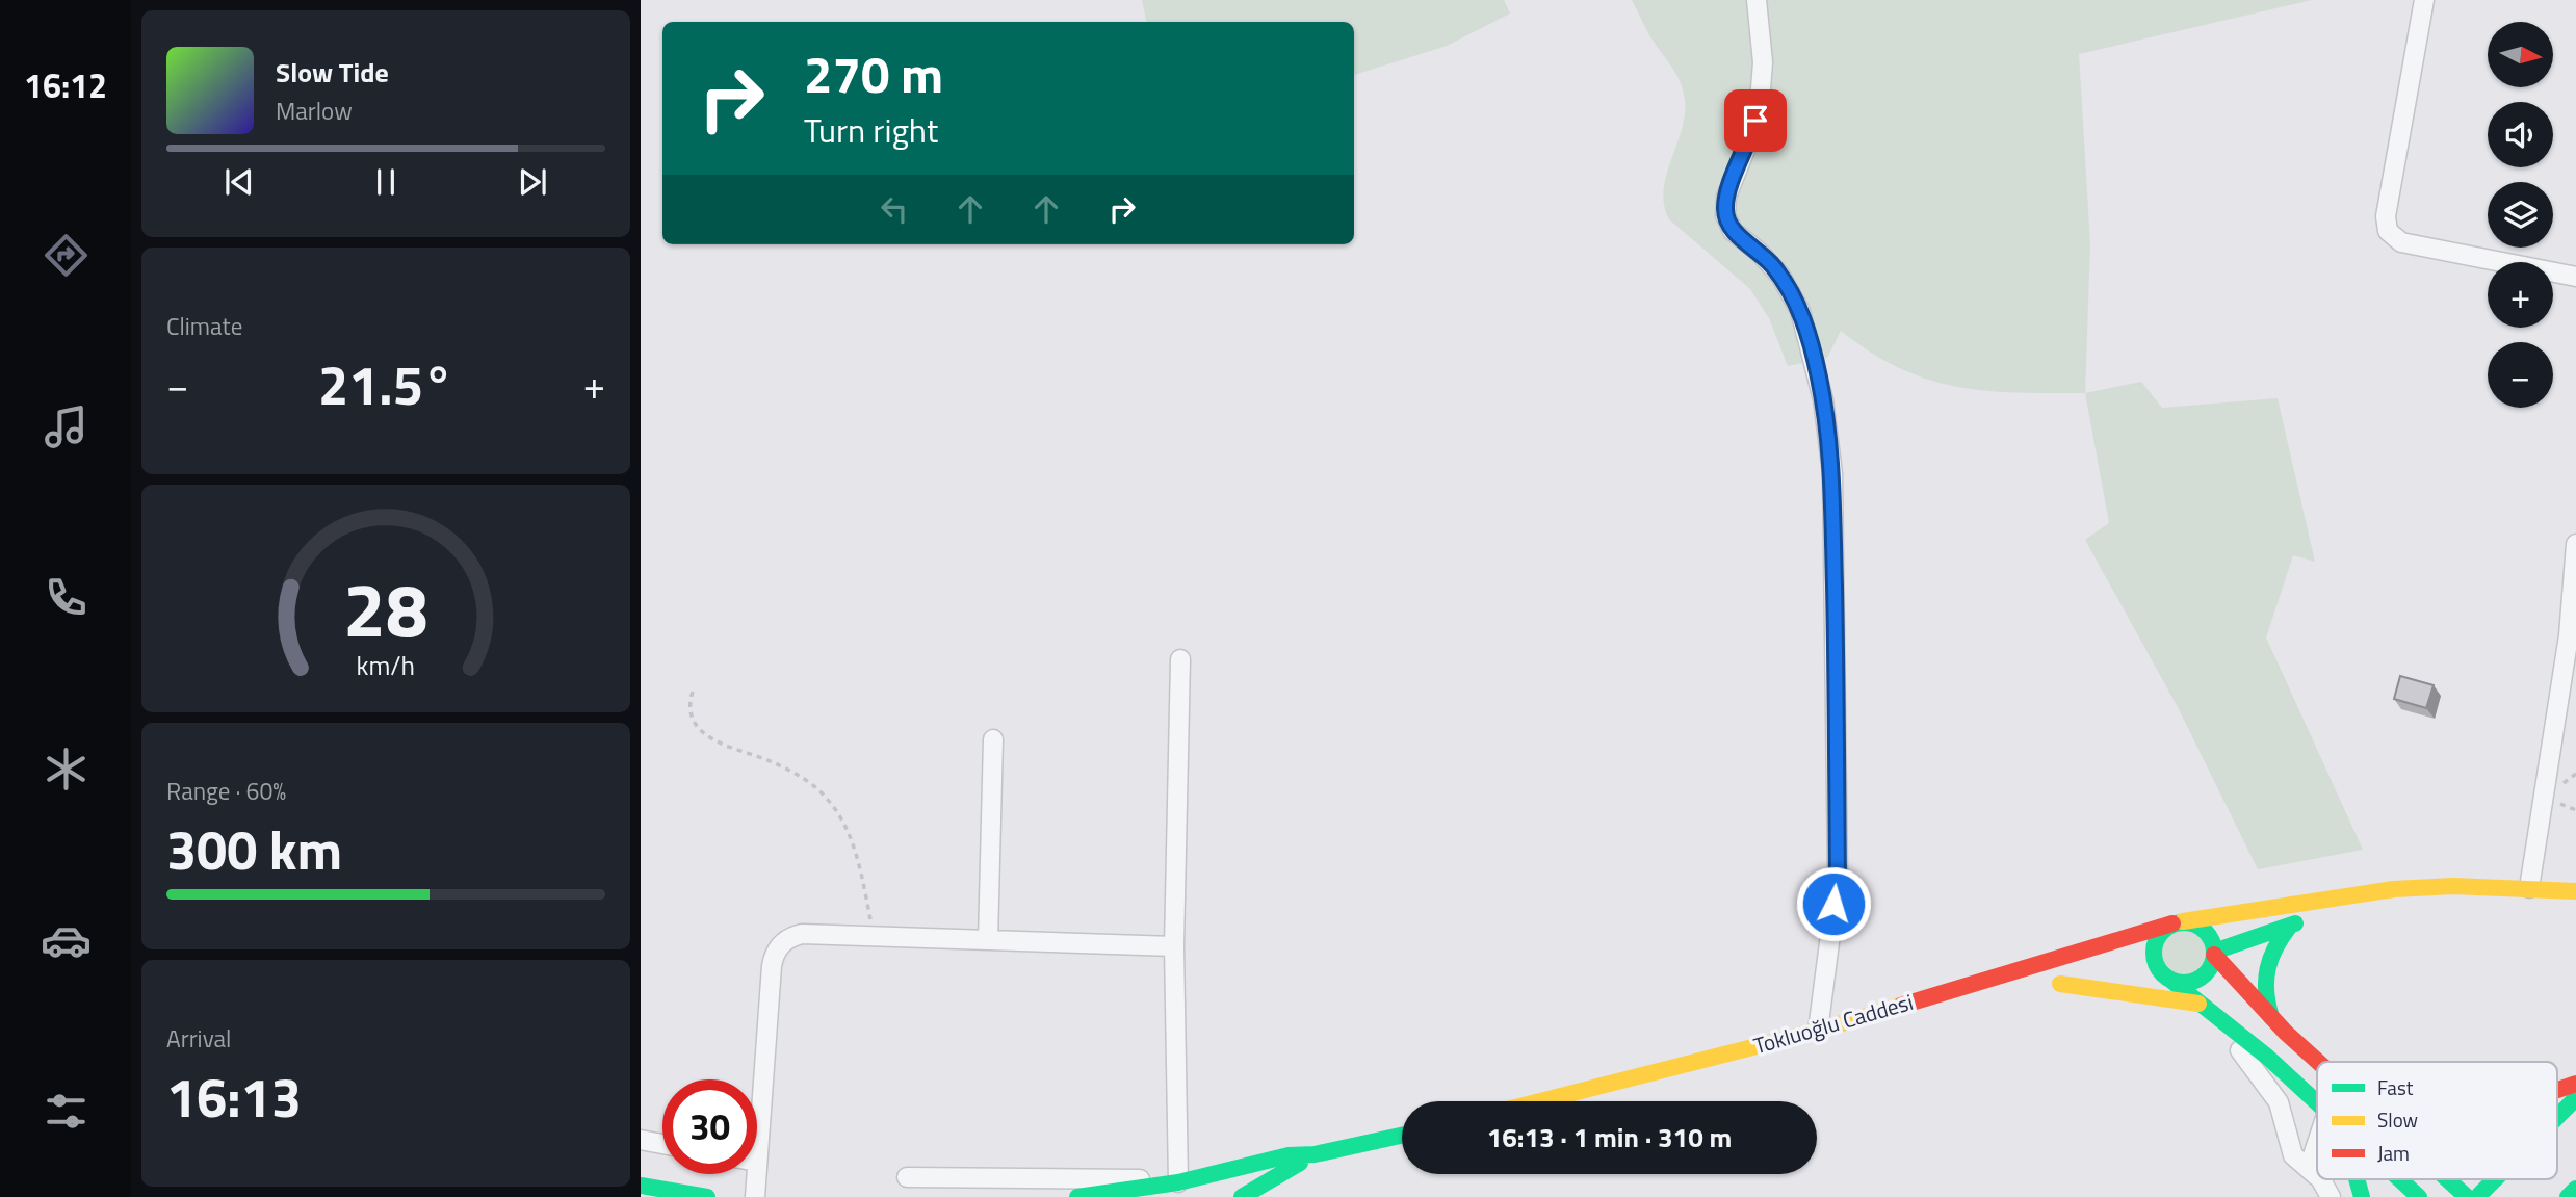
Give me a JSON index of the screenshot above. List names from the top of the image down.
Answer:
{
  "streets": {
    "main road": ["Tokluoğlu Caddesi"]
  },
  "legend": ["Fast", "Slow", "Jam"],
  "north": "right",
  "page": {
    "tabs": "16:12",
    "map_buttons": ["+", "−"],
    "turn": ["270 m", "Turn right"],
    "song": ["Slow Tide", "Marlow"],
    "tile": [
      "Climate",
      ["Range · 60%", "300 km"],
      ["Arrival", "16:13"]
    ],
    "heat": ["−", "21.5°", "+"],
    "limit": "30",
    "trip": "16:13 · 1 min · 310 m",
    "gauge": ["28", "km/h"]
  }
}
